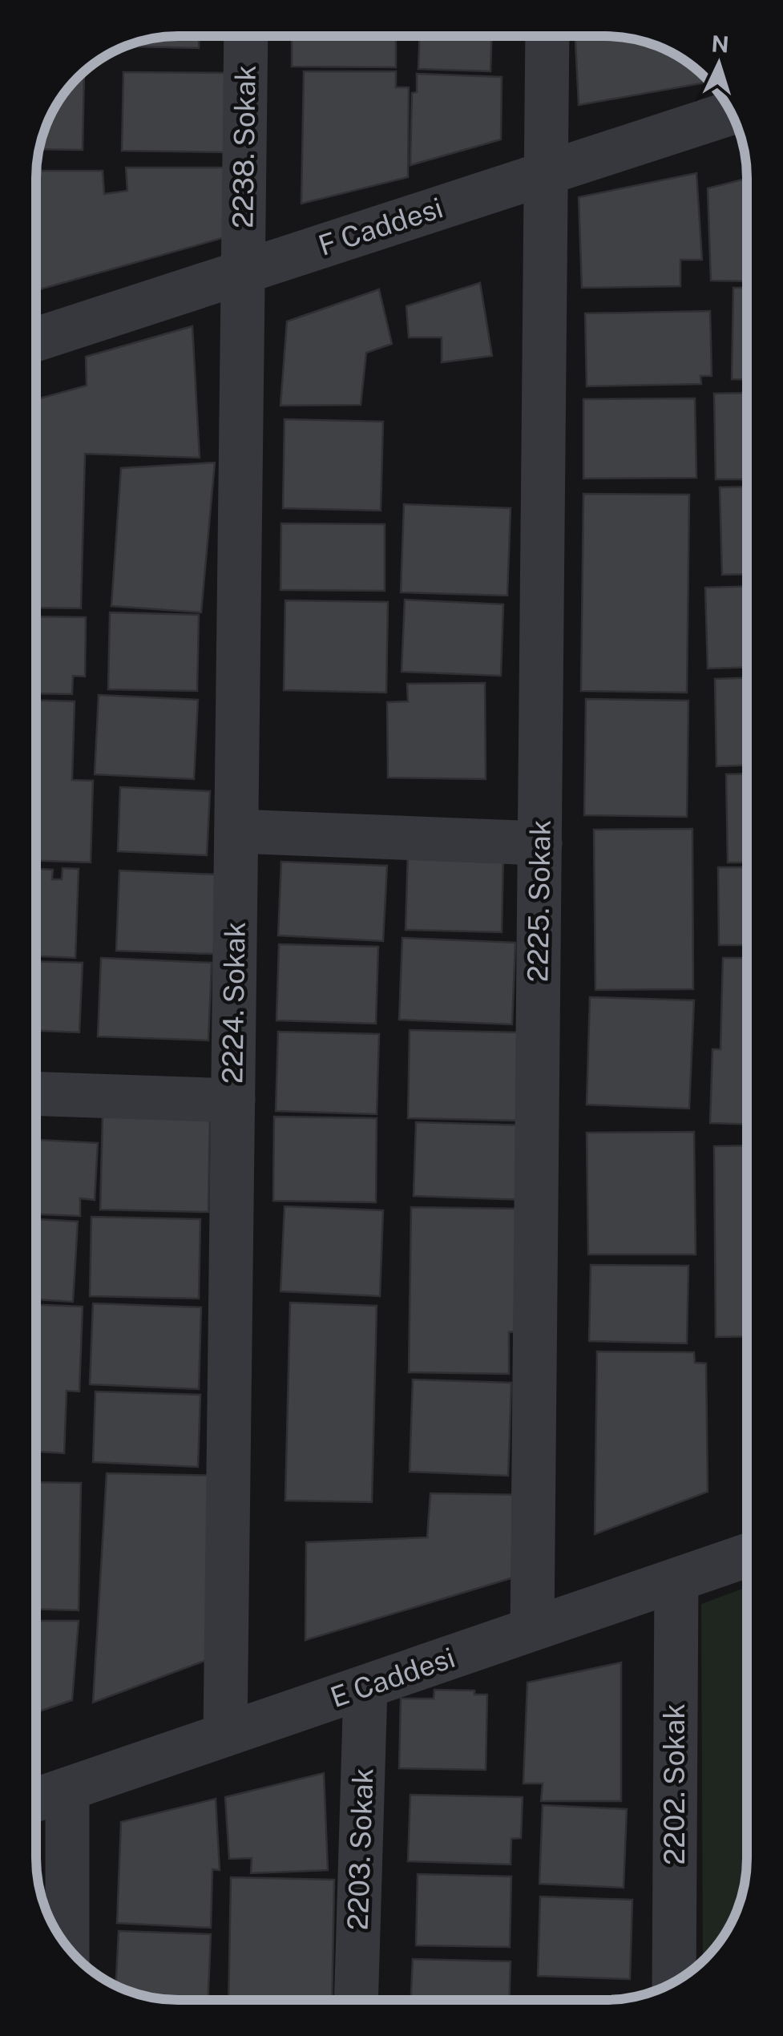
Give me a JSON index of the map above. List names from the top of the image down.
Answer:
{
  "streets": {
    "street": [
      "2238. Sokak",
      "F Caddesi",
      "2225. Sokak",
      "2224. Sokak",
      "E Caddesi",
      "2202. Sokak",
      "2203. Sokak"
    ]
  },
  "crossings": [
    ["2238. Sokak", "F Caddesi"],
    ["2238. Sokak", "2224. Sokak"],
    ["F Caddesi", "2225. Sokak"],
    ["F Caddesi", "2224. Sokak"],
    ["2225. Sokak", "E Caddesi"],
    ["2224. Sokak", "E Caddesi"],
    ["E Caddesi", "2202. Sokak"],
    ["E Caddesi", "2203. Sokak"]
  ],
  "north": "top"
}
